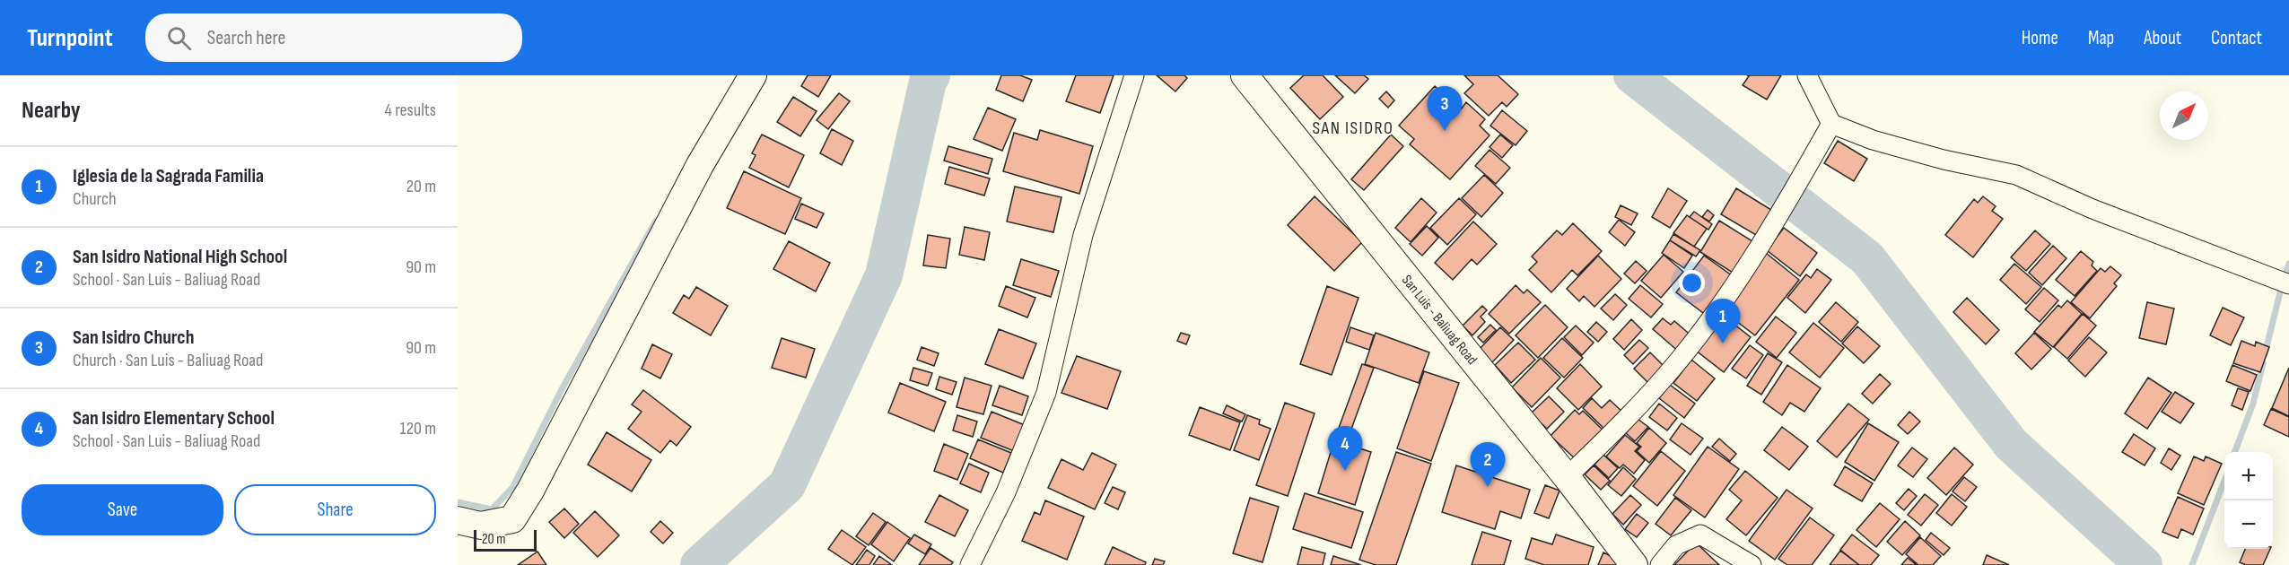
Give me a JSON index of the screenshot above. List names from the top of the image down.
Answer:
{
  "streets": {
    "main road": ["San Luis - Baliuag Road"]
  },
  "districts": ["SAN ISIDRO"],
  "scale_bar": "20 m",
  "north": "top right",
  "page": {
    "header": "Turnpoint",
    "search": "Search here",
    "nav": [
      "Home",
      "Map",
      "About",
      "Contact"
    ],
    "heading": ["Nearby", "4 results"],
    "pins": [
      "3",
      "1",
      "4",
      "2"
    ],
    "list": [
      {
        "mark": "1",
        "name": "Iglesia de la Sagrada Familia",
        "note": "Church",
        "value": "20 m"
      },
      {
        "mark": "2",
        "name": "San Isidro National High School",
        "note": "School · San Luis - Baliuag Road",
        "value": "90 m"
      },
      {
        "mark": "3",
        "name": "San Isidro Church",
        "note": "Church · San Luis - Baliuag Road",
        "value": "90 m"
      },
      {
        "mark": "4",
        "name": "San Isidro Elementary School",
        "note": "School · San Luis - Baliuag Road",
        "value": "120 m"
      }
    ],
    "map_buttons": ["+", "−"],
    "buttons": ["Save", "Share"],
    "scale": "20 m"
  }
}
